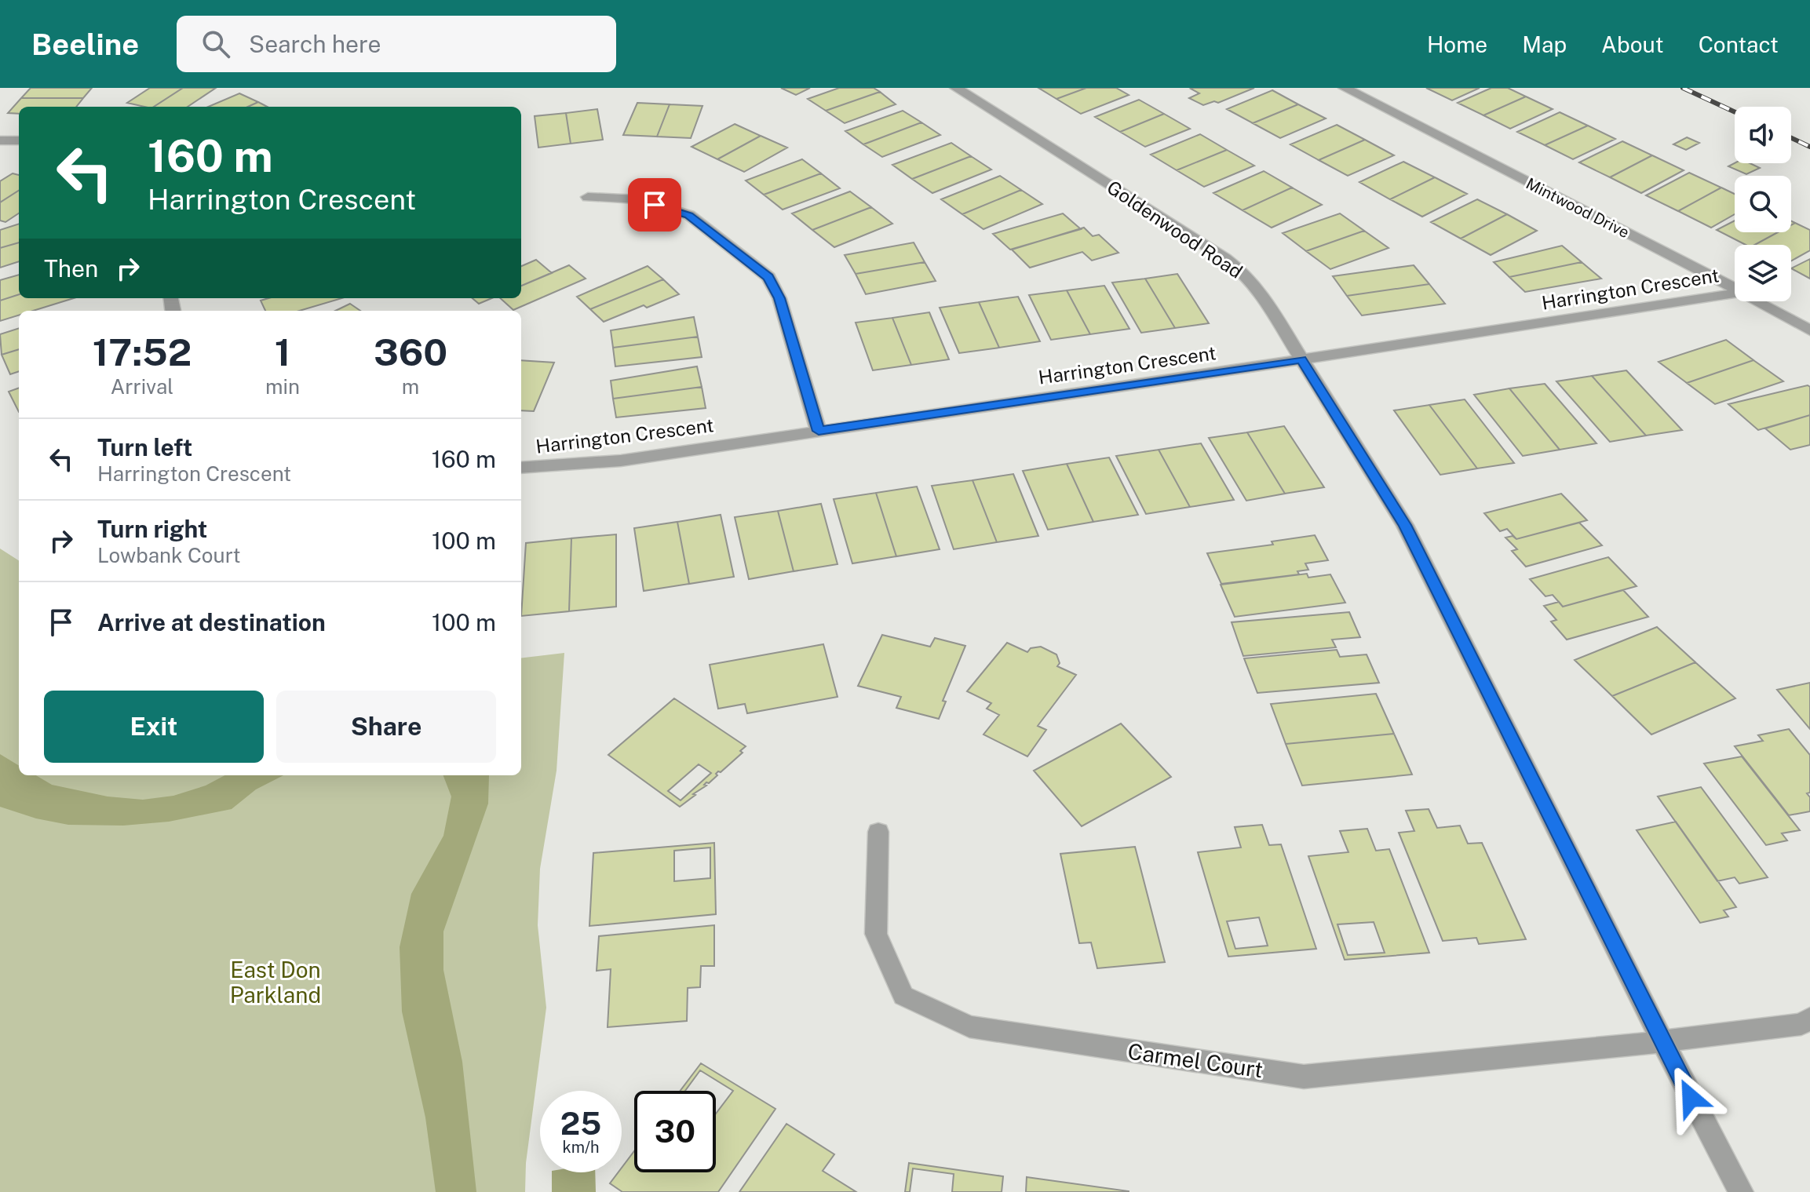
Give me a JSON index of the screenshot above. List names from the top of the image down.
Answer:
{
  "streets": {
    "street": [
      "Mintwood Drive",
      "Goldenwood Road",
      "Harrington Crescent",
      "Carmel Court"
    ]
  },
  "crossings": [
    ["Goldenwood Road", "Harrington Crescent"],
    ["Goldenwood Road", "Carmel Court"]
  ],
  "parks": ["East Don Parkland"],
  "page": {
    "header": "Beeline",
    "search": "Search here",
    "nav": [
      "Home",
      "Map",
      "About",
      "Contact"
    ],
    "turn": ["160 m", "Harrington Crescent"],
    "then": "Then",
    "eta": [
      "17:52",
      "Arrival",
      "1",
      "min",
      "360",
      "m"
    ],
    "list": [
      {
        "name": "Turn left",
        "note": "Harrington Crescent",
        "value": "160 m"
      },
      {
        "name": "Turn right",
        "note": "Lowbank Court",
        "value": "100 m"
      },
      {
        "name": "Arrive at destination",
        "value": "100 m"
      }
    ],
    "buttons": ["Exit", "Share"],
    "speed": "25 km/h",
    "limit": "30"
  }
}
